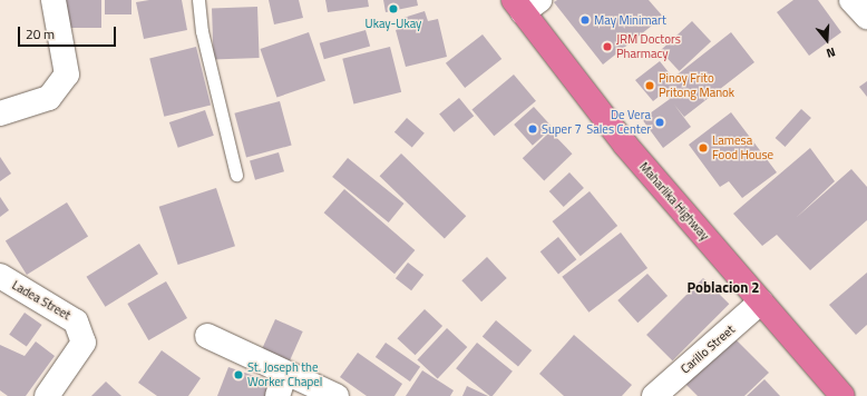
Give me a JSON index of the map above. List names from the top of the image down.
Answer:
{
  "streets": {
    "highway": ["Maharlika Highway"],
    "street": ["Ladea Street", "Carillo Street"]
  },
  "crossings": [
    ["Maharlika Highway", "Carillo Street"]
  ],
  "districts": ["Poblacion 2"],
  "places": [
    "Ukay-Ukay",
    "May Minimart",
    "JRM Doctors Pharmacy",
    "Pinoy Frito Pritong Manok",
    "De Vera Sales Center",
    "Super 7",
    "Lamesa Food House",
    "St. Joseph the Worker Chapel"
  ],
  "scale_bar": "20 m",
  "north": "bottom"
}
